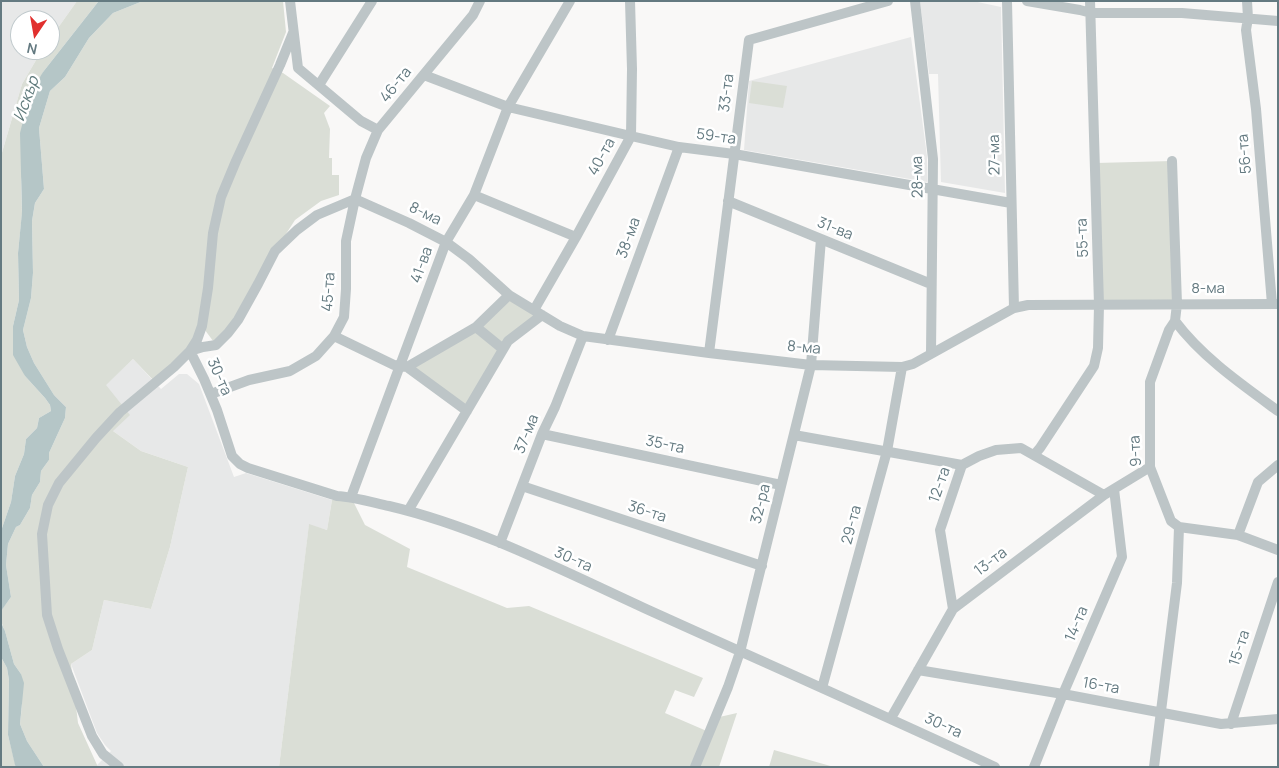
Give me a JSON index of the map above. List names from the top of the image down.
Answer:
{
  "streets": {
    "street": [
      "46-та",
      "33-та",
      "59-та",
      "56-та",
      "27-ма",
      "40-та",
      "28-ма",
      "8-ма",
      "31-ва",
      "38-ма",
      "55-та",
      "41-ва",
      "45-та",
      "30-та",
      "37-ма",
      "35-та",
      "9-та",
      "12-та",
      "32-ра",
      "36-та",
      "29-та",
      "13-та",
      "14-та",
      "15-та",
      "16-та"
    ]
  },
  "crossings": [
    ["46-та", "59-та"],
    ["46-та", "8-ма"],
    ["46-та", "45-та"],
    ["33-та", "59-та"],
    ["33-та", "8-ма"],
    ["33-та", "31-ва"],
    ["59-та", "27-ма"],
    ["59-та", "40-та"],
    ["59-та", "28-ма"],
    ["59-та", "38-ма"],
    ["59-та", "41-ва"],
    ["56-та", "8-ма"],
    ["27-ма", "8-ма"],
    ["40-та", "8-ма"],
    ["40-та", "30-та"],
    ["28-ма", "8-ма"],
    ["28-ма", "31-ва"],
    ["8-ма", "38-ма"],
    ["8-ма", "55-та"],
    ["8-ма", "41-ва"],
    ["8-ма", "45-та"],
    ["8-ма", "37-ма"],
    ["8-ма", "9-та"],
    ["8-ма", "32-ра"],
    ["8-ма", "29-та"],
    ["31-ва", "32-ра"],
    ["55-та", "12-та"],
    ["41-ва", "30-та"],
    ["45-та", "30-та"],
    ["30-та", "37-ма"],
    ["30-та", "32-ра"],
    ["30-та", "29-та"],
    ["30-та", "13-та"],
    ["37-ма", "35-та"],
    ["37-ма", "36-та"],
    ["35-та", "32-ра"],
    ["9-та", "13-та"],
    ["12-та", "13-та"],
    ["32-ра", "36-та"],
    ["13-та", "14-та"],
    ["13-та", "16-та"],
    ["14-та", "16-та"],
    ["15-та", "16-та"]
  ],
  "water": ["Искър"],
  "north": "bottom"
}
